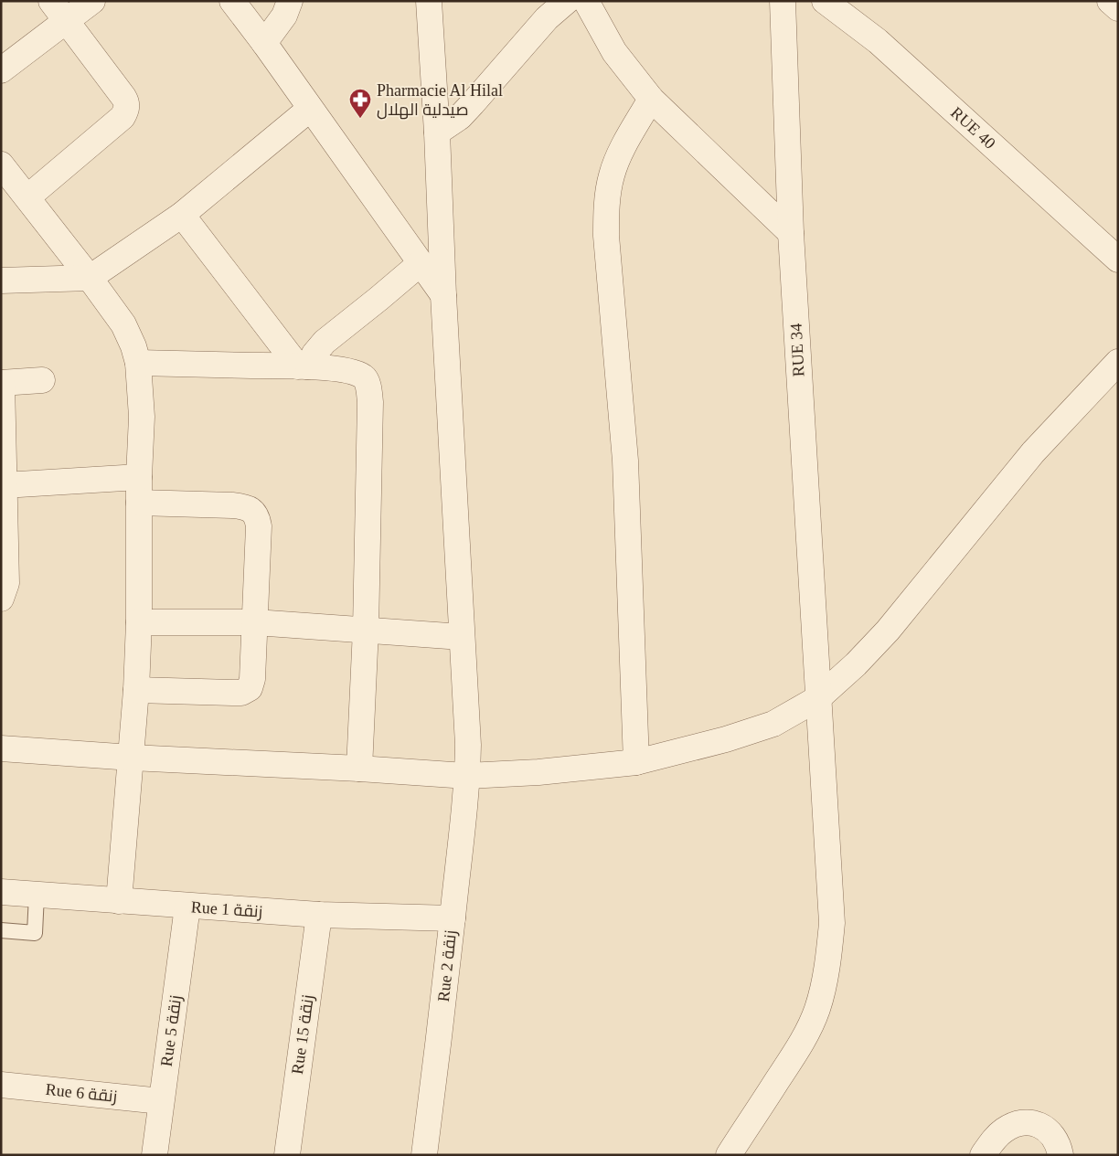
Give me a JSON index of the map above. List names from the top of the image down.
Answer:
{
  "streets": {
    "street": [
      "RUE 40",
      "RUE 34",
      "Rue 1 زنقة",
      "Rue 2 زنقة",
      "Rue 5 زنقة",
      "Rue 15 زنقة",
      "Rue 6 زنقة"
    ]
  },
  "crossings": [
    ["Rue 1 زنقة", "Rue 2 زنقة"],
    ["Rue 1 زنقة", "Rue 5 زنقة"],
    ["Rue 1 زنقة", "Rue 15 زنقة"],
    ["Rue 5 زنقة", "Rue 6 زنقة"]
  ],
  "places": {
    "pharmacy": ["Pharmacie Al Hilal صيدلية الهلال"]
  }
}
